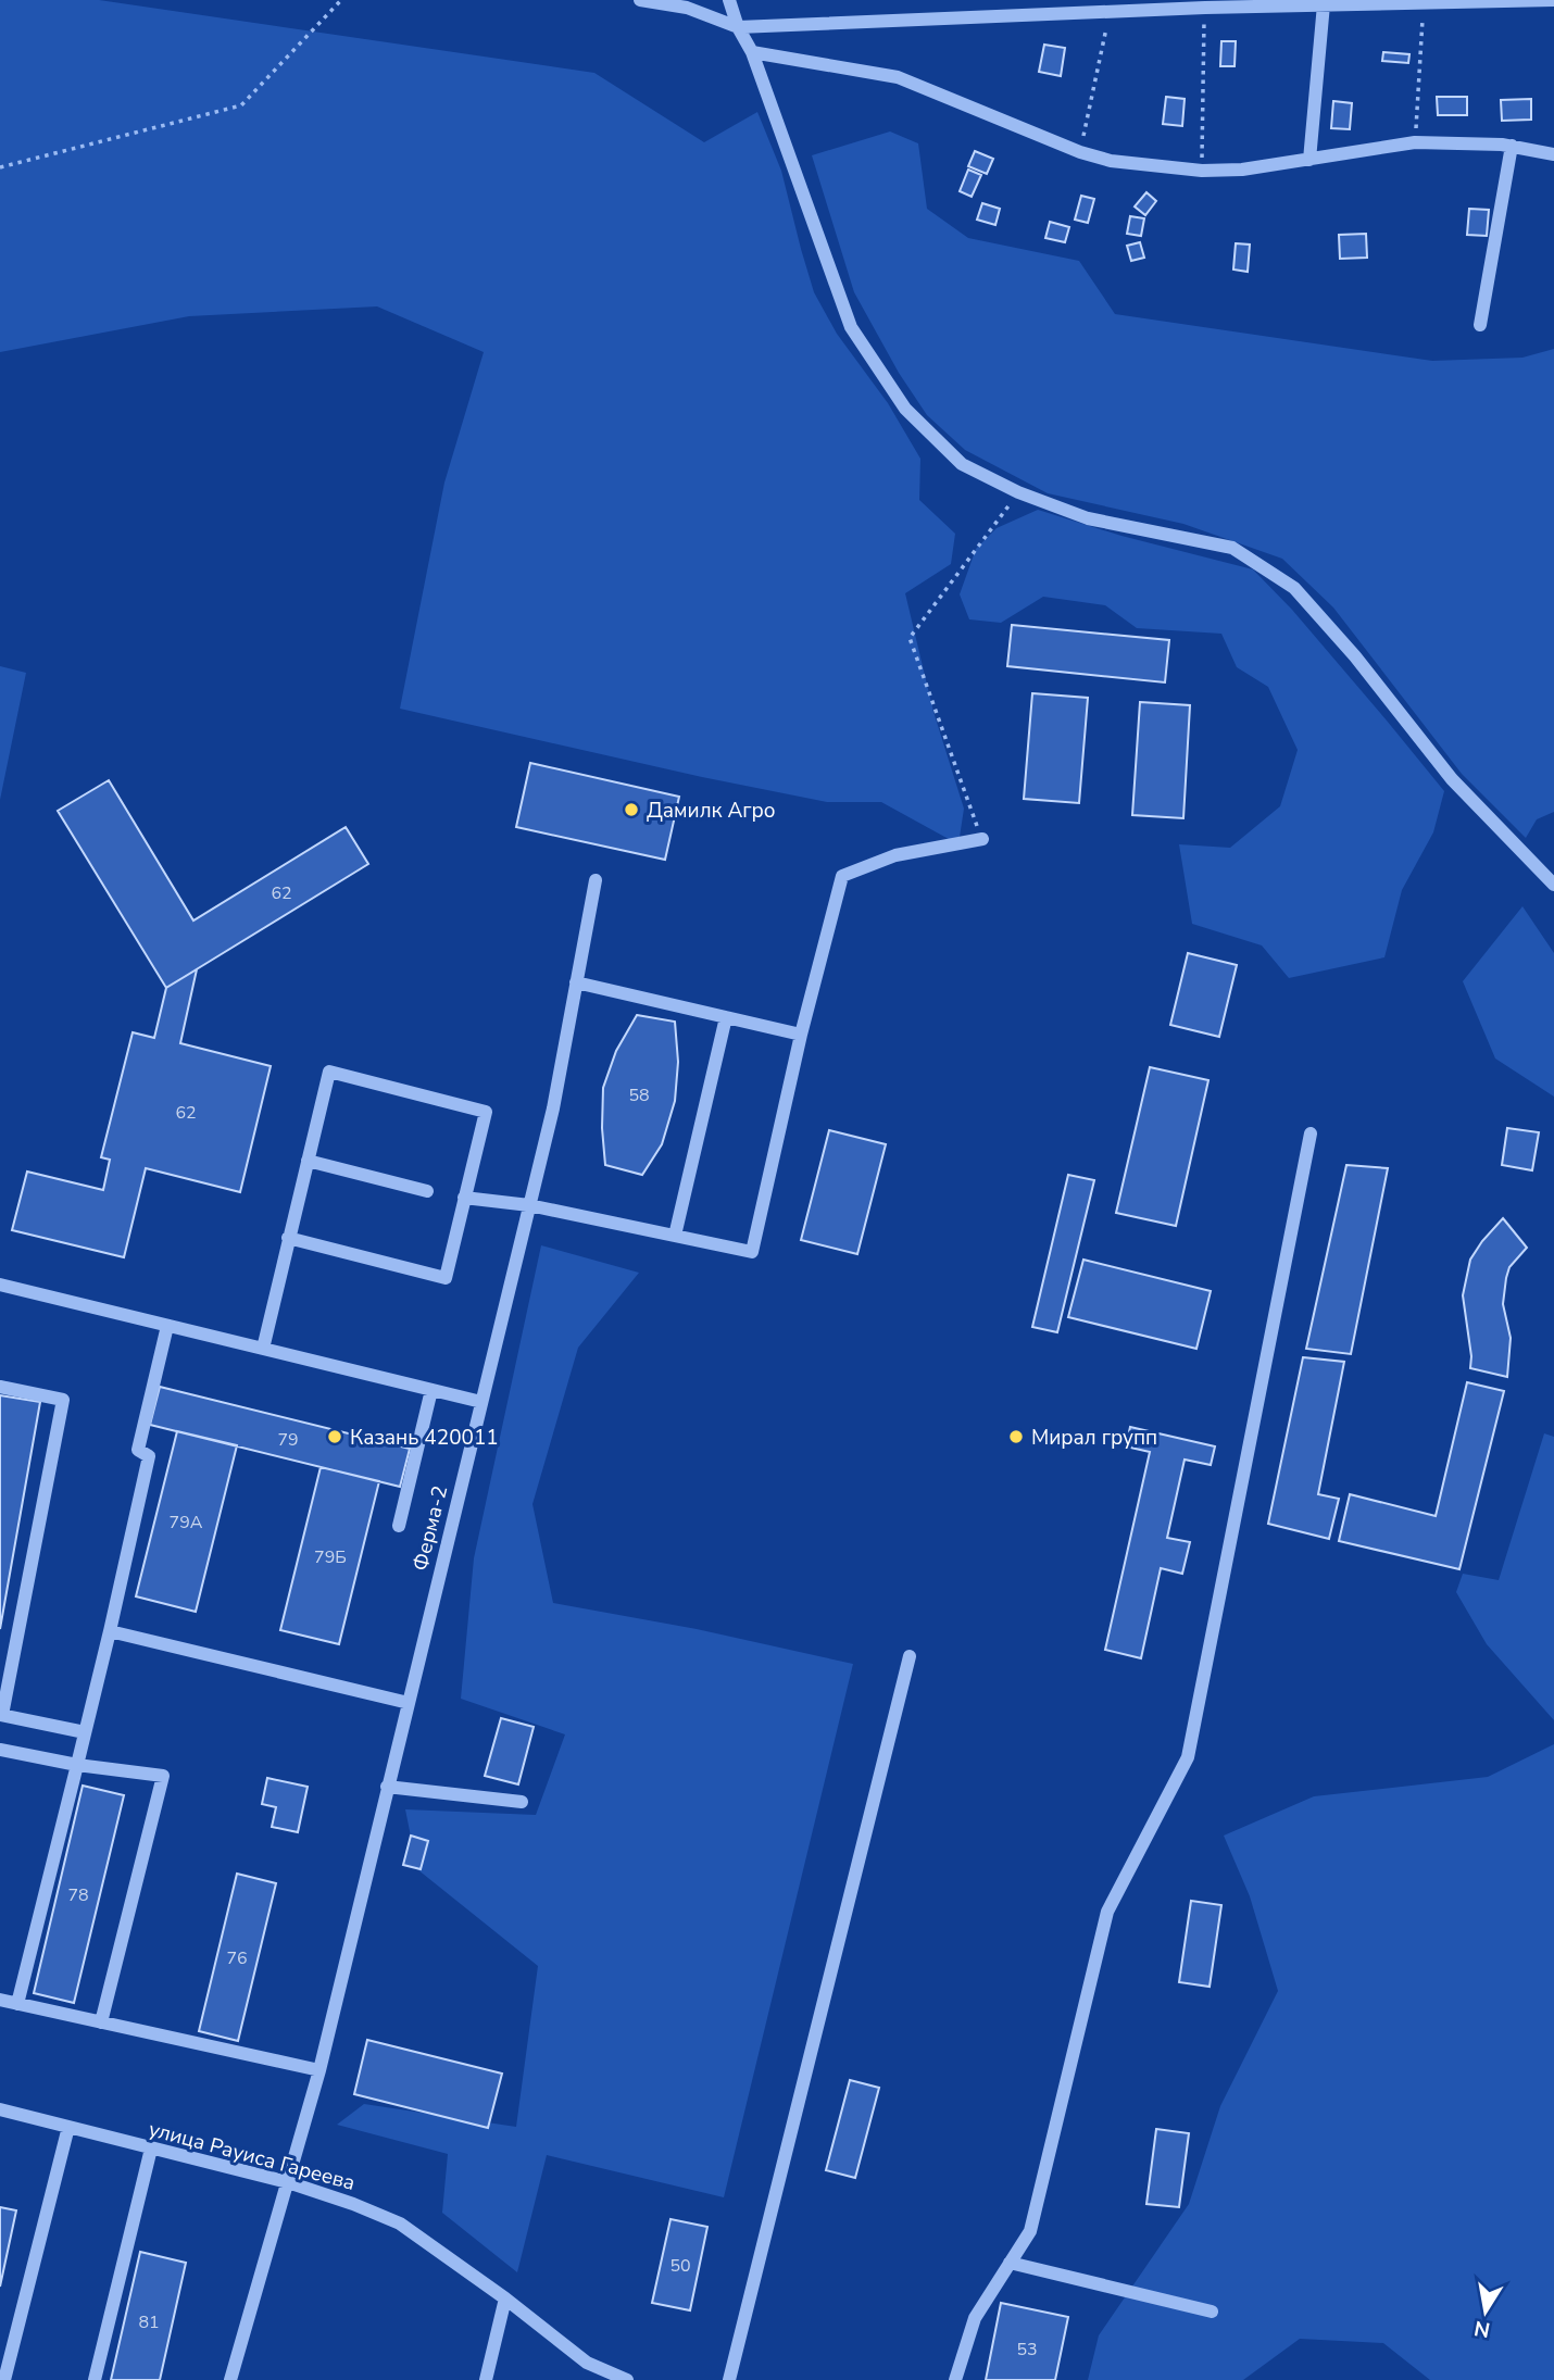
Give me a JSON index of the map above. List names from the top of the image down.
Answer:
{
  "streets": {
    "street": ["Ферма-2", "улица Рауиса Гареева"]
  },
  "crossings": [
    ["Ферма-2", "улица Рауиса Гареева"]
  ],
  "places": ["Дамилк Агро", "Казань 420011", "Мирал групп"],
  "house_numbers": [
    "62",
    "58",
    "62",
    "79",
    "79А",
    "79Б",
    "78",
    "76",
    "50",
    "81",
    "53"
  ],
  "north": "bottom"
}
